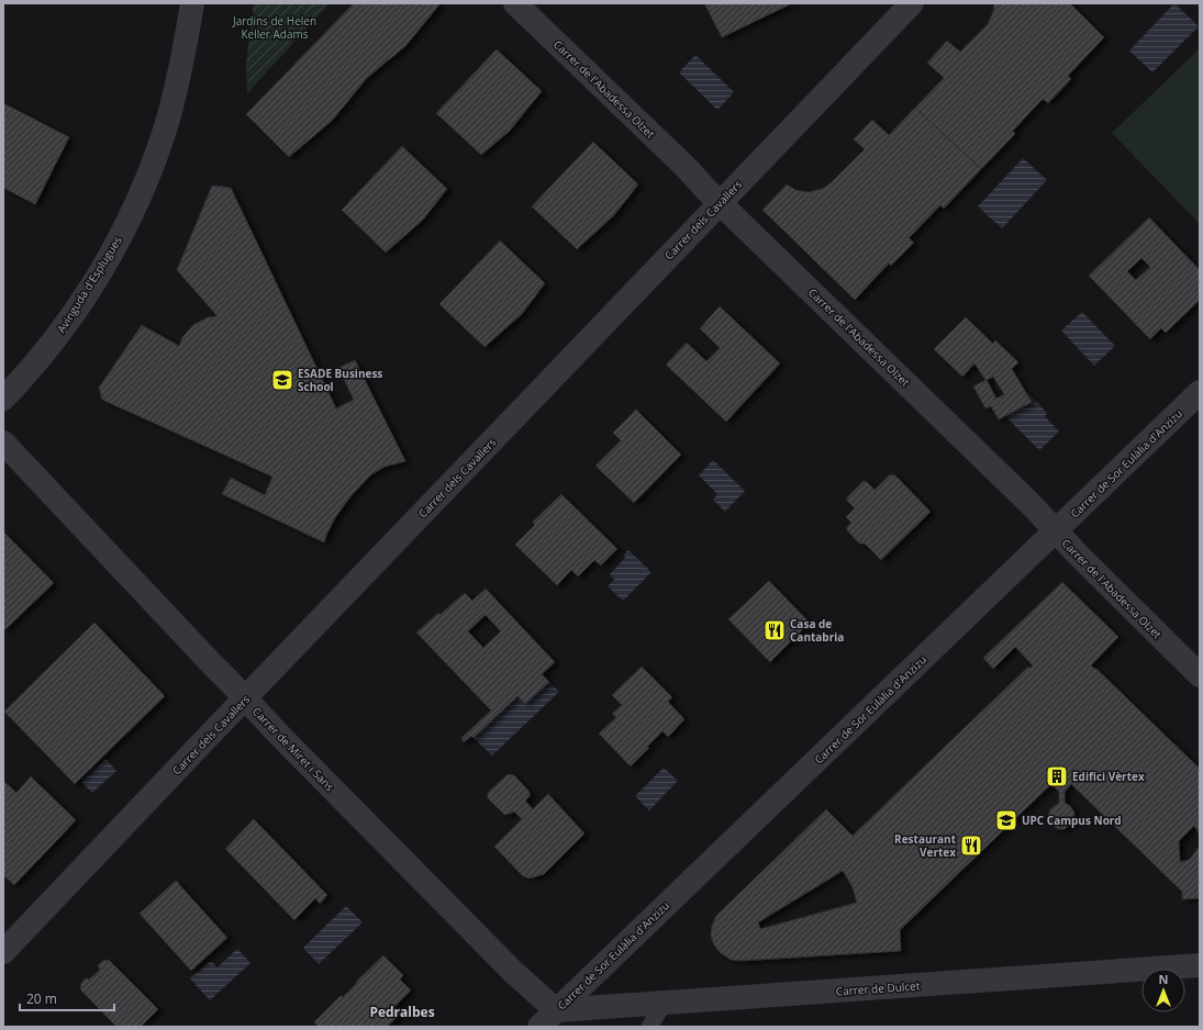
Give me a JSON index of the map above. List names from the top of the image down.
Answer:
{
  "streets": {
    "street": [
      "Carrer de l'Abadessa Olzet",
      "Carrer dels Cavallers",
      "Avinguda d'Esplugues",
      "Carrer de Sor Eulàlia d'Anzizu",
      "Carrer de Miret i Sans",
      "Carrer de Dulcet"
    ]
  },
  "crossings": [
    ["Carrer de l'Abadessa Olzet", "Carrer dels Cavallers"],
    ["Carrer de l'Abadessa Olzet", "Carrer de Sor Eulàlia d'Anzizu"],
    ["Carrer dels Cavallers", "Carrer de Miret i Sans"],
    ["Carrer de Sor Eulàlia d'Anzizu", "Carrer de Miret i Sans"],
    ["Carrer de Sor Eulàlia d'Anzizu", "Carrer de Dulcet"],
    ["Carrer de Miret i Sans", "Carrer de Dulcet"]
  ],
  "districts": ["Pedralbes"],
  "parks": ["Jardins de Helen Keller Adams"],
  "places": {
    "school or university": ["ESADE Business School", "UPC Campus Nord"],
    "restaurant": ["Casa de Cantabria", "Restaurant Vertex"],
    "building": ["Edifici Vèrtex"]
  },
  "scale_bar": "20 m",
  "north": "top"
}
